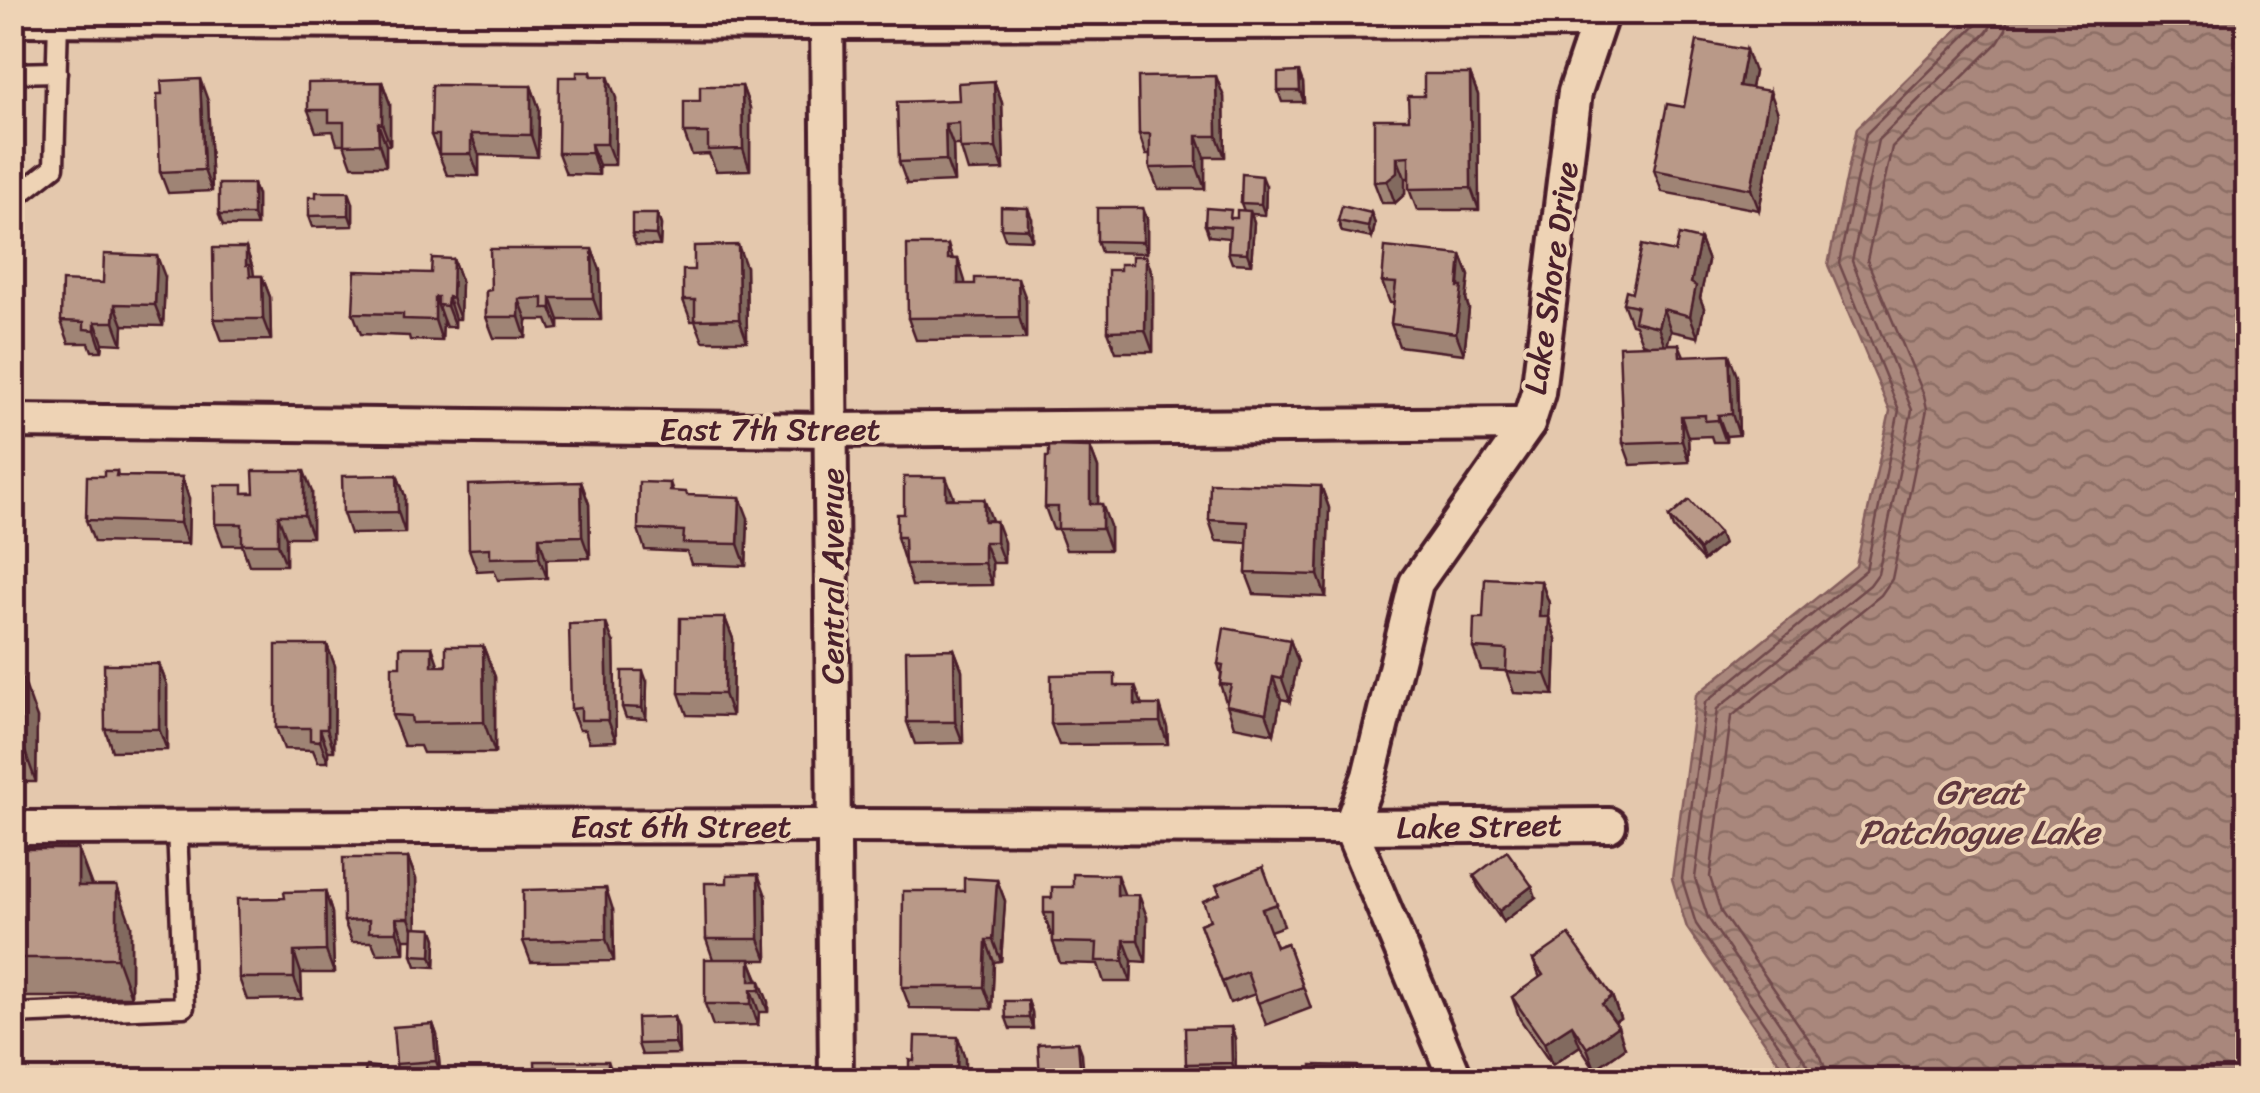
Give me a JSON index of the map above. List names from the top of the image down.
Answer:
{
  "streets": {
    "street": [
      "Lake Shore Drive",
      "East 7th Street",
      "Central Avenue",
      "East 6th Street",
      "Lake Street"
    ]
  },
  "crossings": [
    ["Lake Shore Drive", "East 7th Street"],
    ["Lake Shore Drive", "East 6th Street"],
    ["Lake Shore Drive", "Lake Street"],
    ["East 7th Street", "Central Avenue"],
    ["Central Avenue", "East 6th Street"],
    ["East 6th Street", "Lake Street"]
  ],
  "water": ["Great Patchogue Lake"]
}
